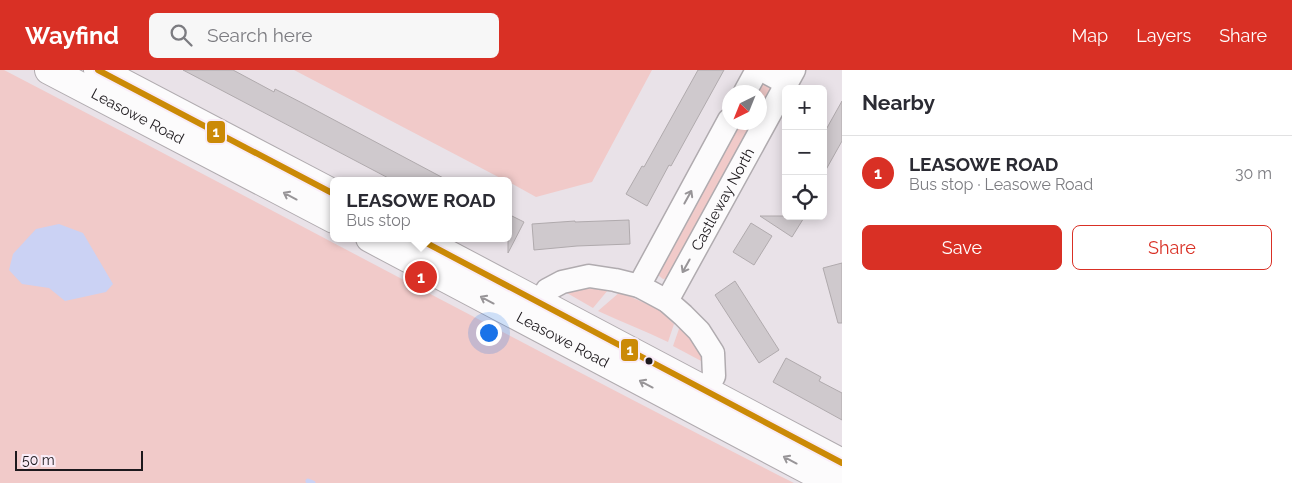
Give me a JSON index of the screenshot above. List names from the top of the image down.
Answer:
{
  "streets": {
    "main road": ["Leasowe Road"],
    "street": ["Castleway North"]
  },
  "crossings": [
    ["Leasowe Road", "Castleway North"]
  ],
  "lines": ["transit line 1"],
  "scale_bar": "50 m",
  "north": "bottom left",
  "page": {
    "header": "Wayfind",
    "search": "Search here",
    "nav": ["Map", "Layers", "Share"],
    "heading": "Nearby",
    "map_buttons": ["+", "−"],
    "list": [
      {
        "mark": "1",
        "name": "LEASOWE ROAD",
        "note": "Bus stop · Leasowe Road",
        "value": "30 m"
      }
    ],
    "popup": ["LEASOWE ROAD", "Bus stop"],
    "buttons": ["Save", "Share"],
    "pins": "1",
    "scale": "50 m"
  }
}
